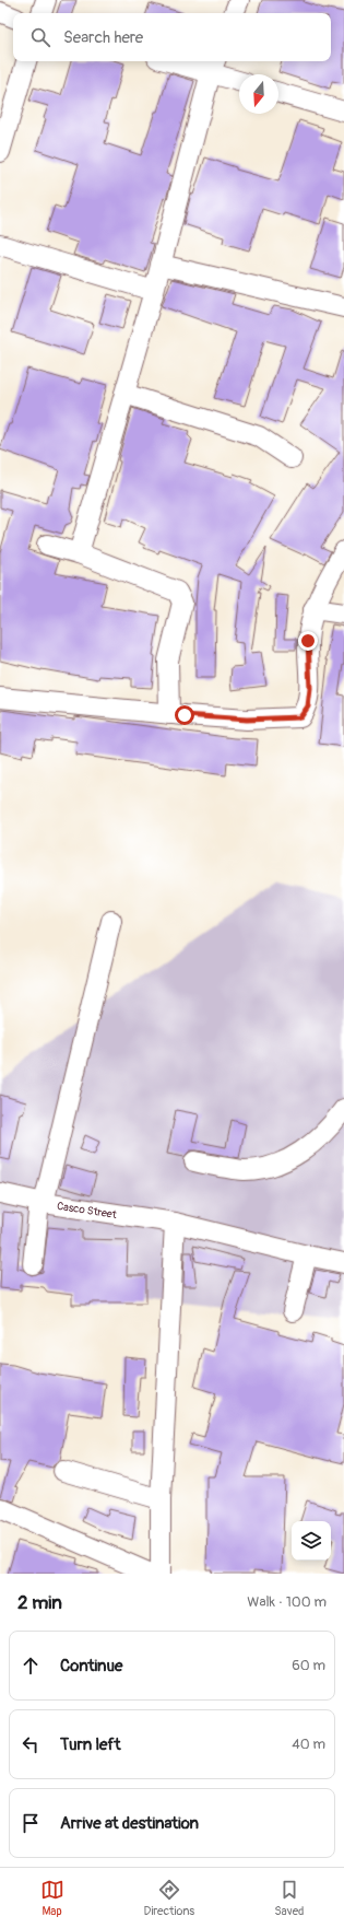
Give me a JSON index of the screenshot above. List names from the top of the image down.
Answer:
{
  "streets": {
    "street": ["Casco Street"]
  },
  "north": "bottom",
  "page": {
    "search": "Search here",
    "heading": ["2 min", "Walk · 100 m"],
    "list": [
      ["Continue", "60 m"],
      ["Turn left", "40 m"],
      "Arrive at destination"
    ],
    "nav": ["Map", "Directions", "Saved"]
  }
}
